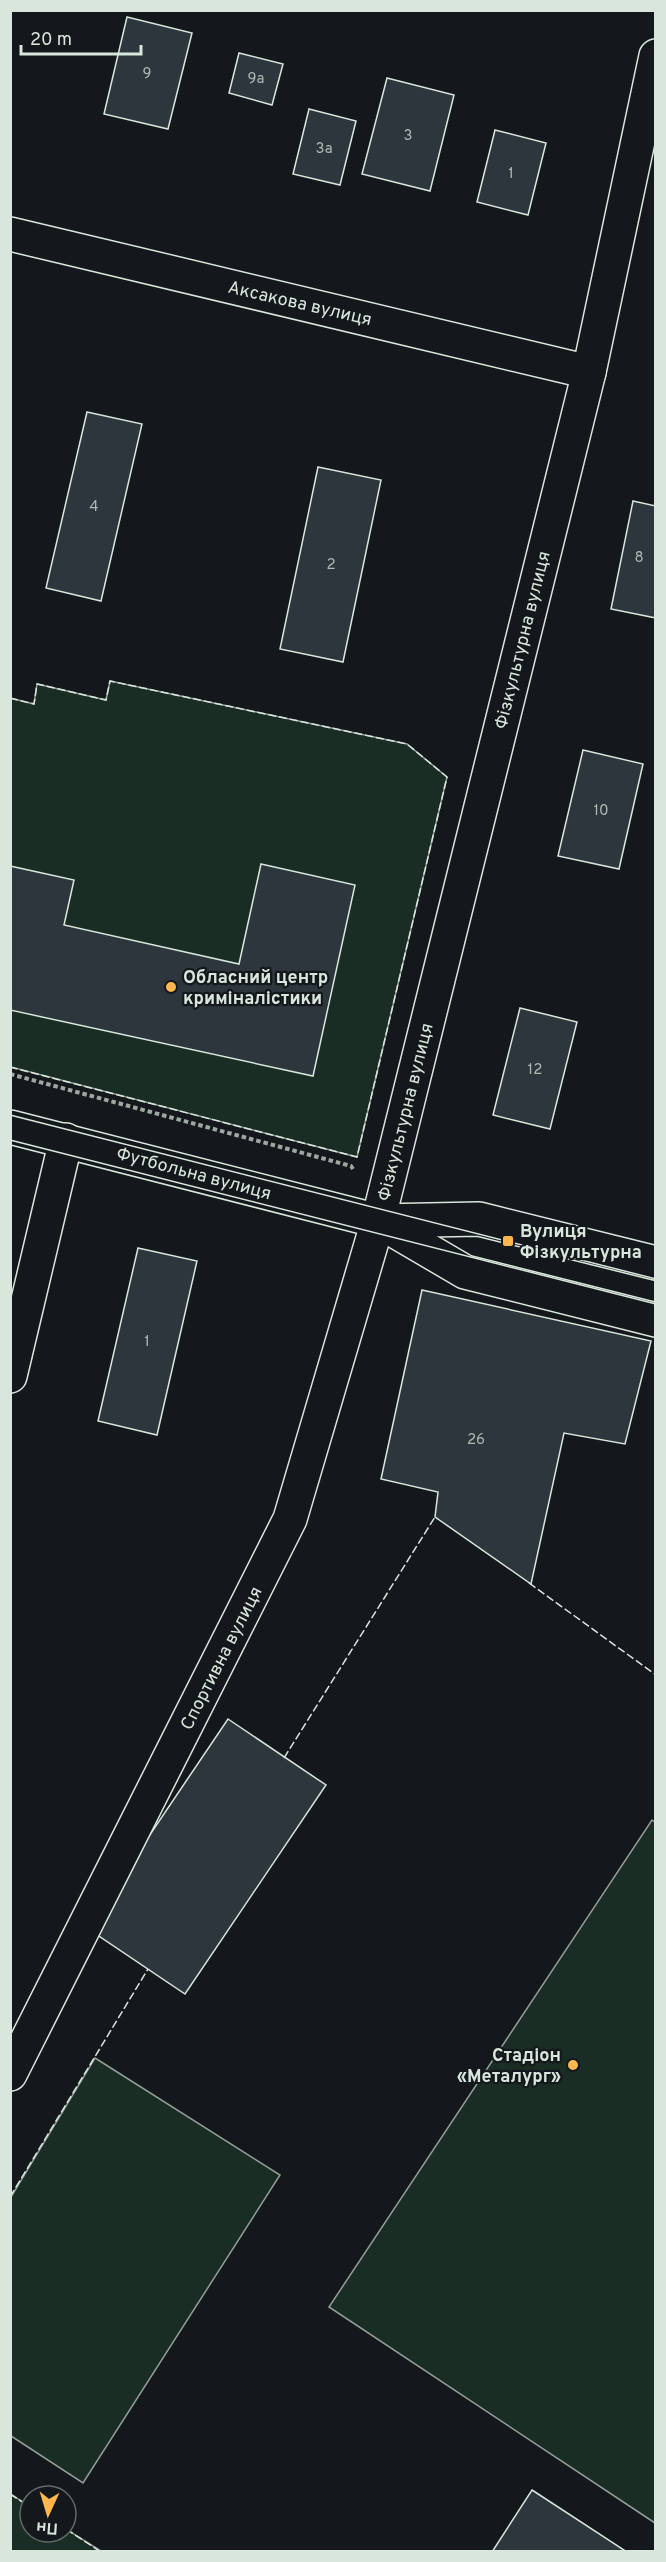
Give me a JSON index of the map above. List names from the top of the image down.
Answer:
{
  "streets": {
    "street": [
      "Аксакова вулиця",
      "Фізкультурна вулиця",
      "Футбольна вулиця",
      "Спортивна вулиця"
    ]
  },
  "crossings": [
    ["Аксакова вулиця", "Фізкультурна вулиця"],
    ["Фізкультурна вулиця", "Футбольна вулиця"],
    ["Фізкультурна вулиця", "Спортивна вулиця"],
    ["Футбольна вулиця", "Спортивна вулиця"]
  ],
  "places": {
    "other": ["Обласний центр криміналістики", "Стадіон «Металург»"],
    "transit": ["Вулиця Фізкультурна"]
  },
  "house_numbers": [
    "9",
    "9а",
    "3",
    "3а",
    "1",
    "4",
    "8",
    "2",
    "10",
    "12",
    "1",
    "26"
  ],
  "scale_bar": "20 m",
  "north": "bottom"
}
